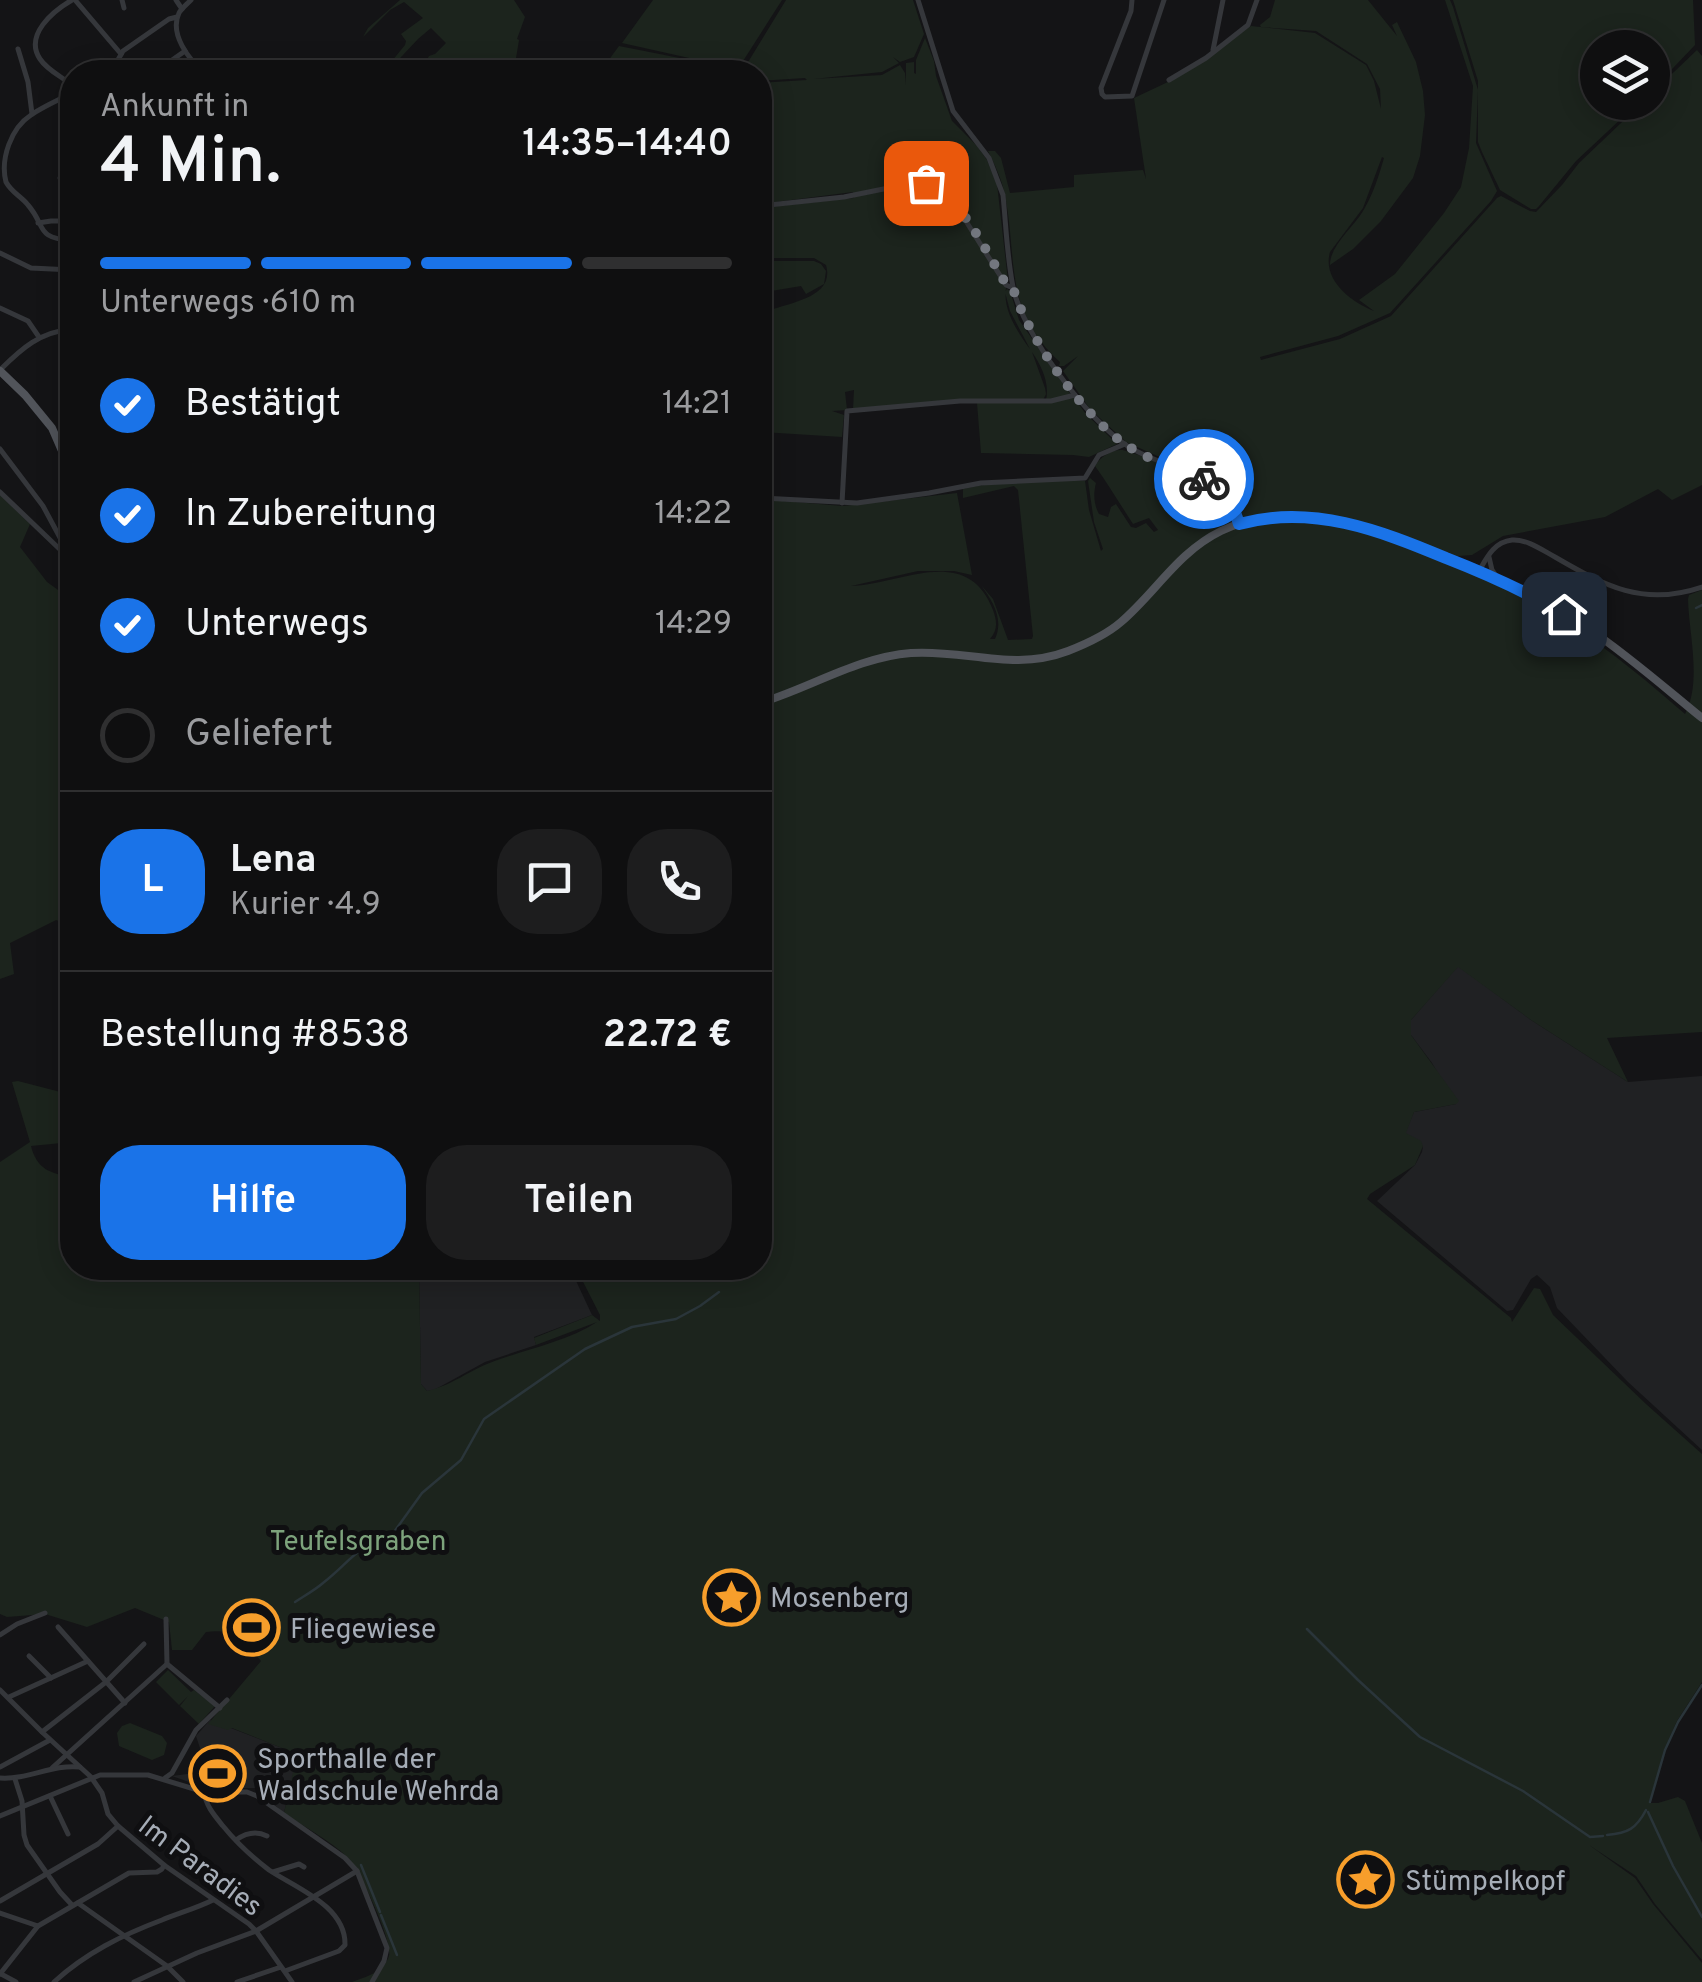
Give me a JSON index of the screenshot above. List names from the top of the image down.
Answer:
{
  "streets": {
    "street": ["Im Paradies"]
  },
  "parks": ["Teufelsgraben"],
  "places": {
    "place": ["Mosenberg", "Stümpelkopf"],
    "sports": ["Fliegewiese", "Sporthalle der Waldschule Wehrda"]
  },
  "page": {
    "heading": ["4 Min.", "Ankunft in", "14:35–14:40"],
    "panel": [
      "Lena",
      "Kurier · 4.9",
      "Bestellung #8538",
      "22.72 €"
    ],
    "bar": "Unterwegs · 610 m",
    "list": [
      ["Bestätigt", "14:21"],
      ["In Zubereitung", "14:22"],
      ["Unterwegs", "14:29"],
      "Geliefert"
    ],
    "round": "L",
    "buttons": ["Hilfe", "Teilen"]
  }
}
